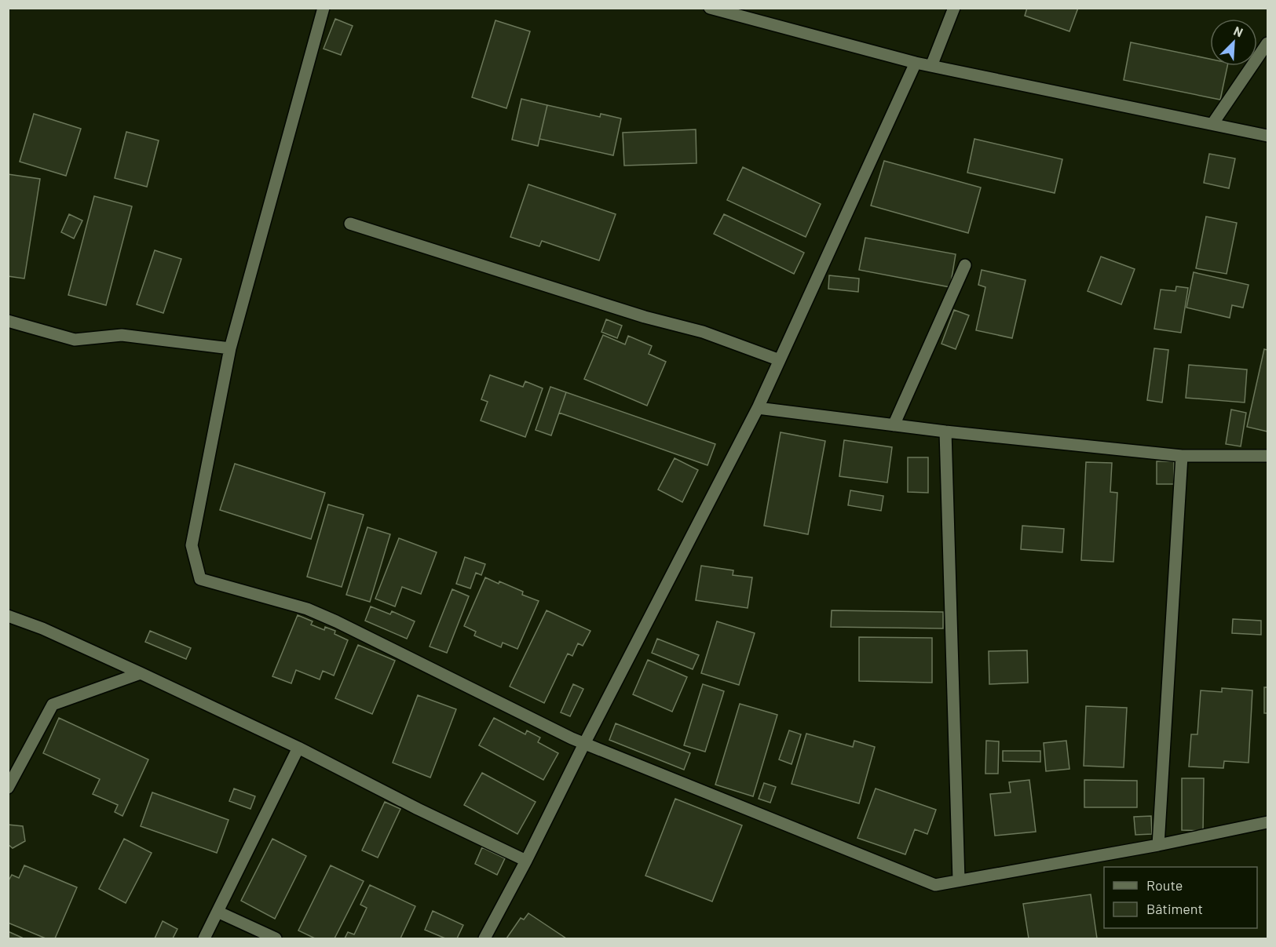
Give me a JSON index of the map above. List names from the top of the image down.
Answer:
{
  "legend": ["Route", "Bâtiment"],
  "north": "top right"
}
